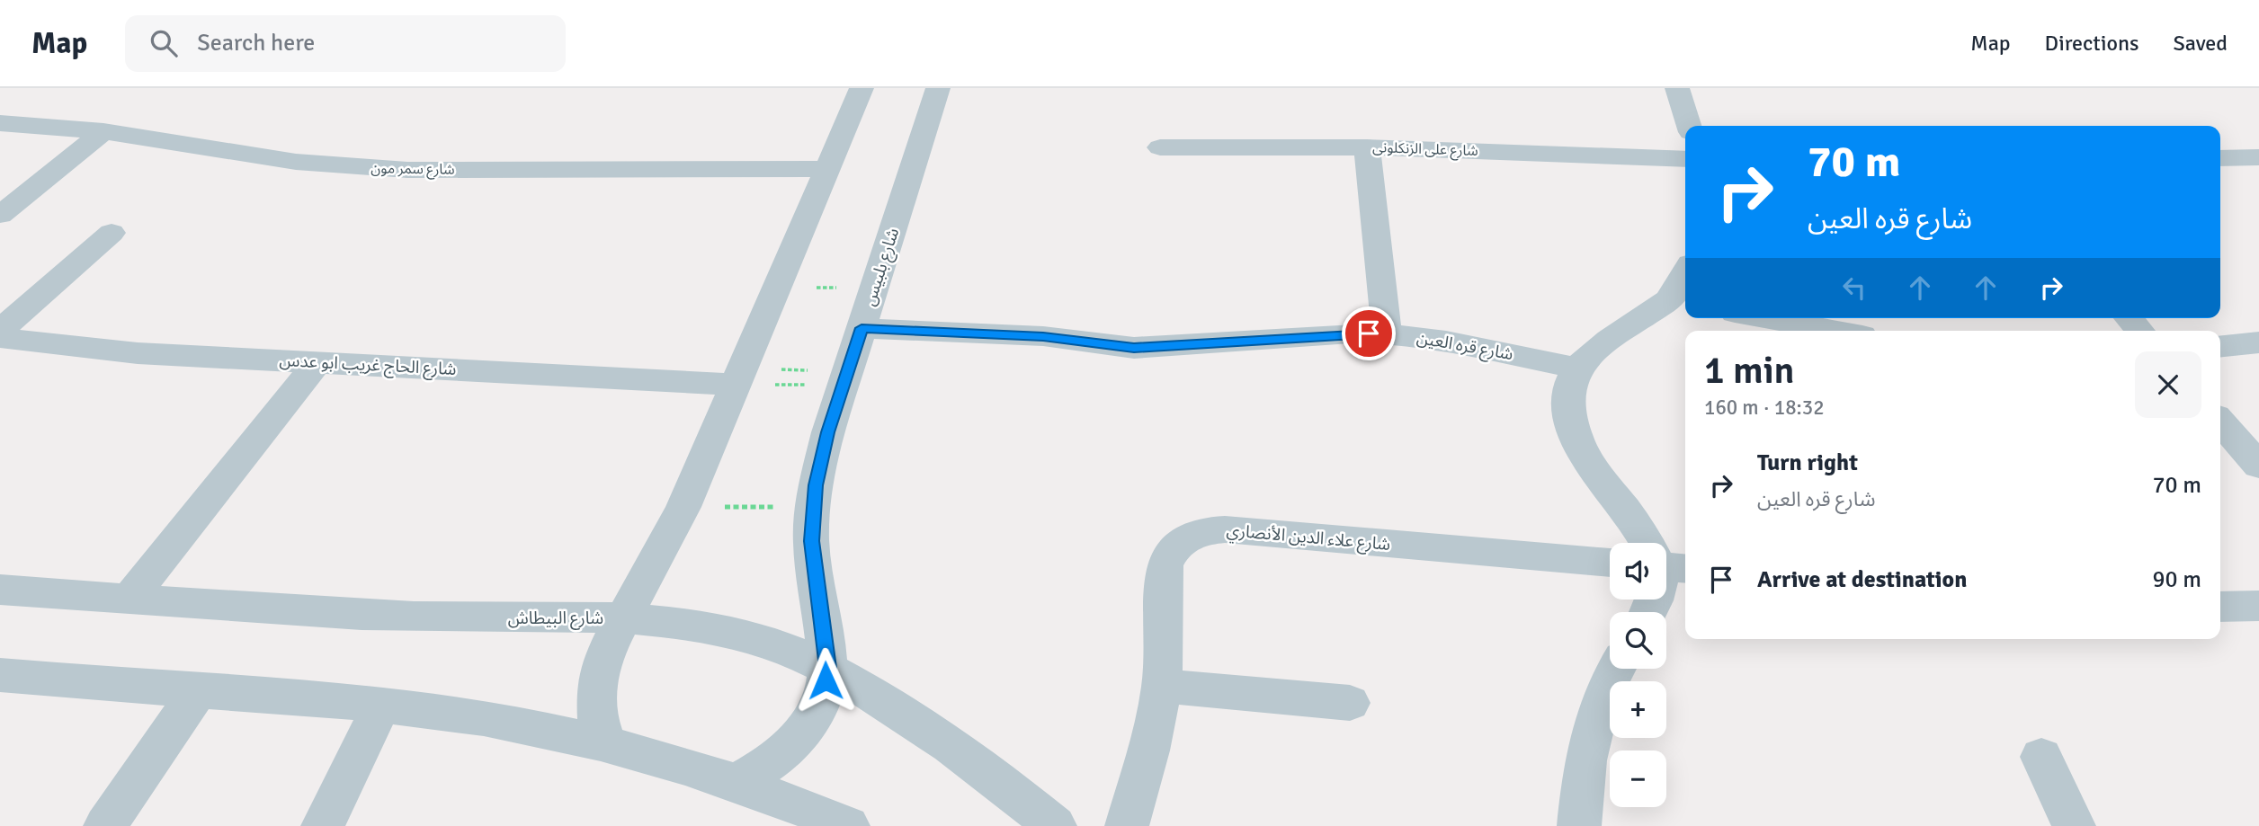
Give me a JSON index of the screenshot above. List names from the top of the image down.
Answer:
{
  "streets": {
    "street": [
      "شارع على الزنكلونى",
      "شارع سمر مون",
      "شارع بلبيس",
      "شارع قره العين",
      "شارع الحاج غريب ابو عدس",
      "شارع علاء الدين الأنصاري",
      "شارع البيطاش"
    ]
  },
  "crossings": [
    ["شارع بلبيس", "شارع قره العين"],
    ["شارع بلبيس", "شارع البيطاش"]
  ],
  "page": {
    "header": "Map",
    "search": "Search here",
    "nav": ["Map", "Directions", "Saved"],
    "turn": ["70 m", "شارع قره العين"],
    "heading": ["1 min", "160 m · 18:32"],
    "list": [
      {
        "name": "Turn right",
        "note": "شارع قره العين",
        "value": "70 m"
      },
      {
        "name": "Arrive at destination",
        "value": "90 m"
      }
    ],
    "map_buttons": ["+", "−"]
  }
}
